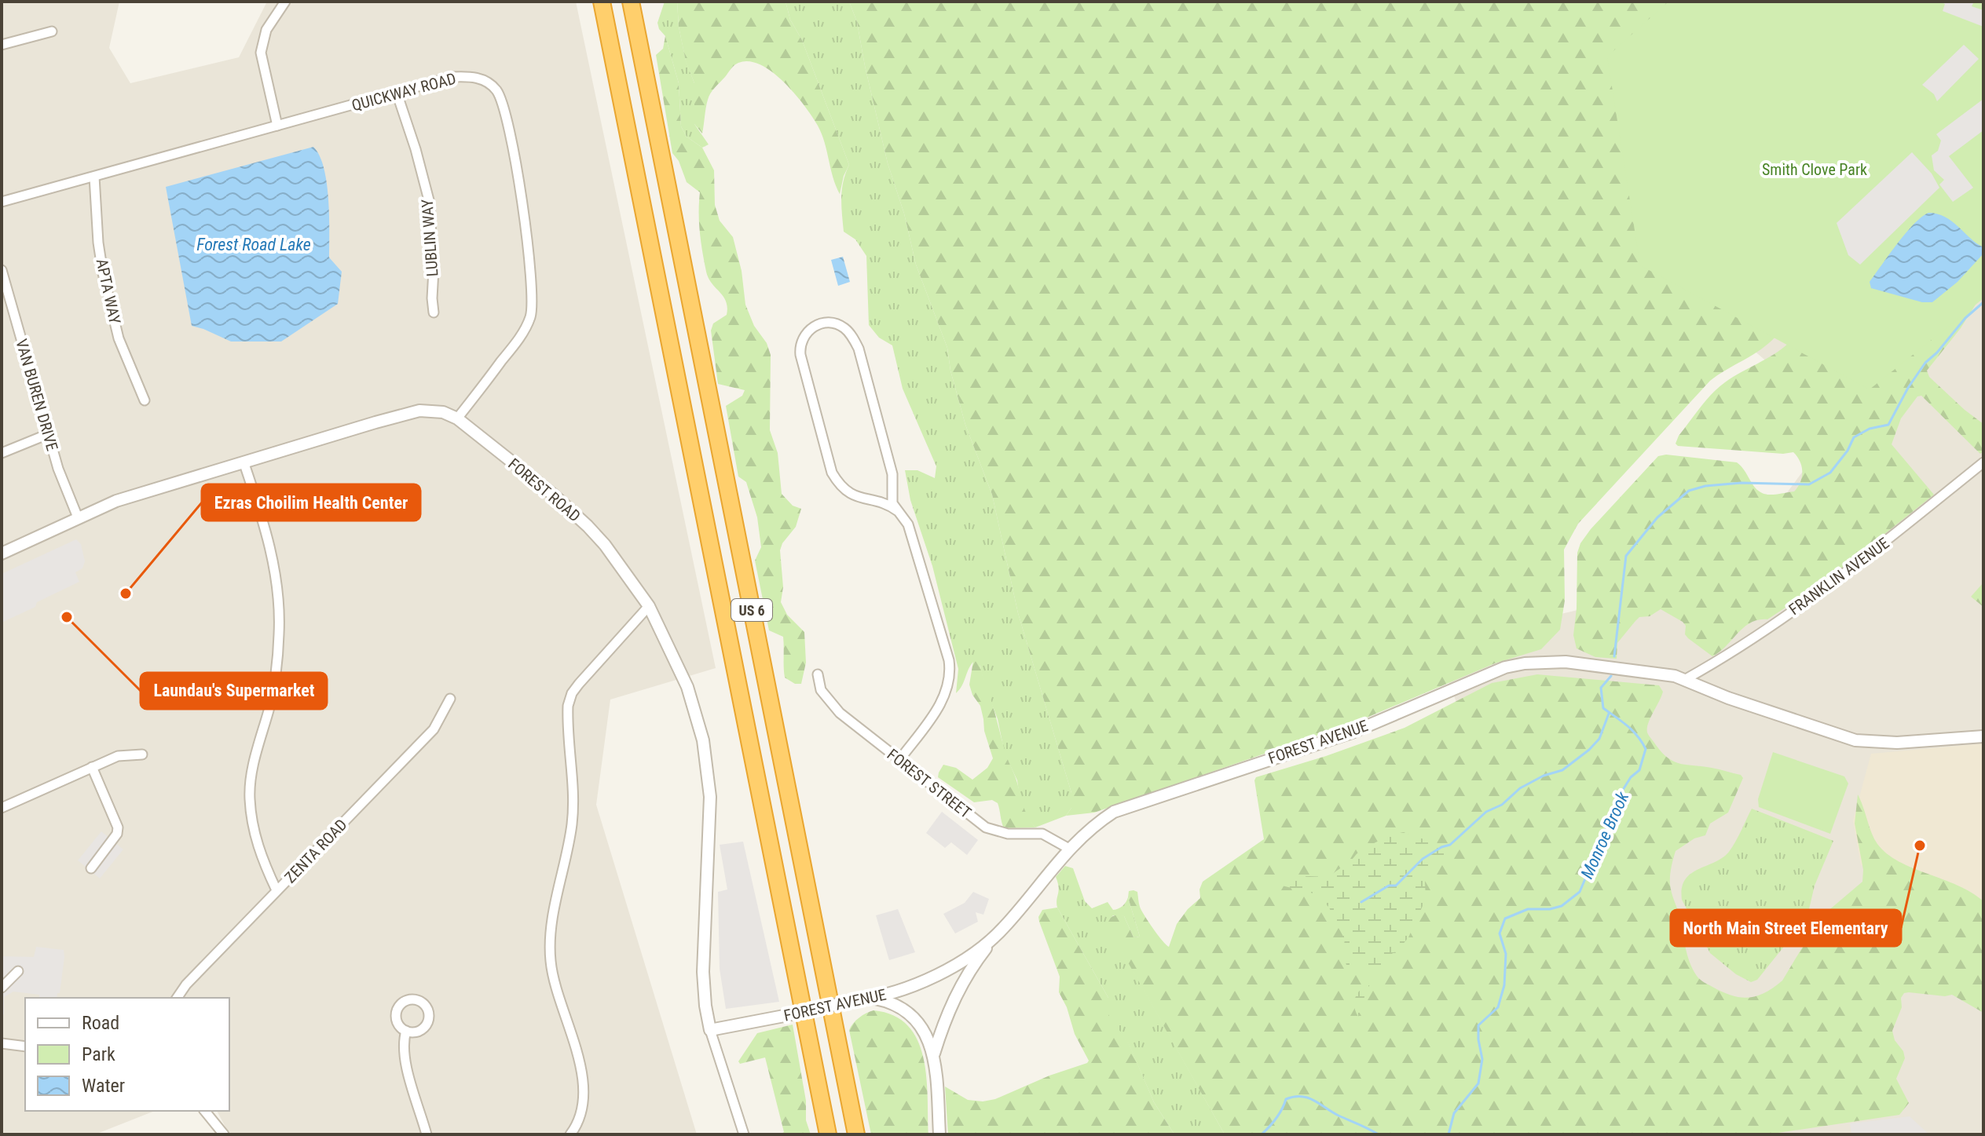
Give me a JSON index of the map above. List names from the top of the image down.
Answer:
{
  "streets": {
    "highway": ["US 6"],
    "street": [
      "QUICKWAY ROAD",
      "LUBLIN WAY",
      "APTA WAY",
      "VAN BUREN DRIVE",
      "FOREST ROAD",
      "FRANKLIN AVENUE",
      "FOREST AVENUE",
      "FOREST STREET",
      "ZENTA ROAD"
    ]
  },
  "crossings": [
    ["QUICKWAY ROAD", "LUBLIN WAY"],
    ["QUICKWAY ROAD", "APTA WAY"],
    ["QUICKWAY ROAD", "FOREST ROAD"],
    ["VAN BUREN DRIVE", "FOREST ROAD"],
    ["FOREST ROAD", "FOREST AVENUE"],
    ["FRANKLIN AVENUE", "FOREST AVENUE"],
    ["FOREST AVENUE", "FOREST STREET"]
  ],
  "water": ["Forest Road Lake", "Monroe Brook"],
  "parks": ["Smith Clove Park"],
  "places": ["Ezras Choilim Health Center", "Laundau's Supermarket", "North Main Street Elementary"],
  "legend": ["Road", "Park", "Water"]
}
